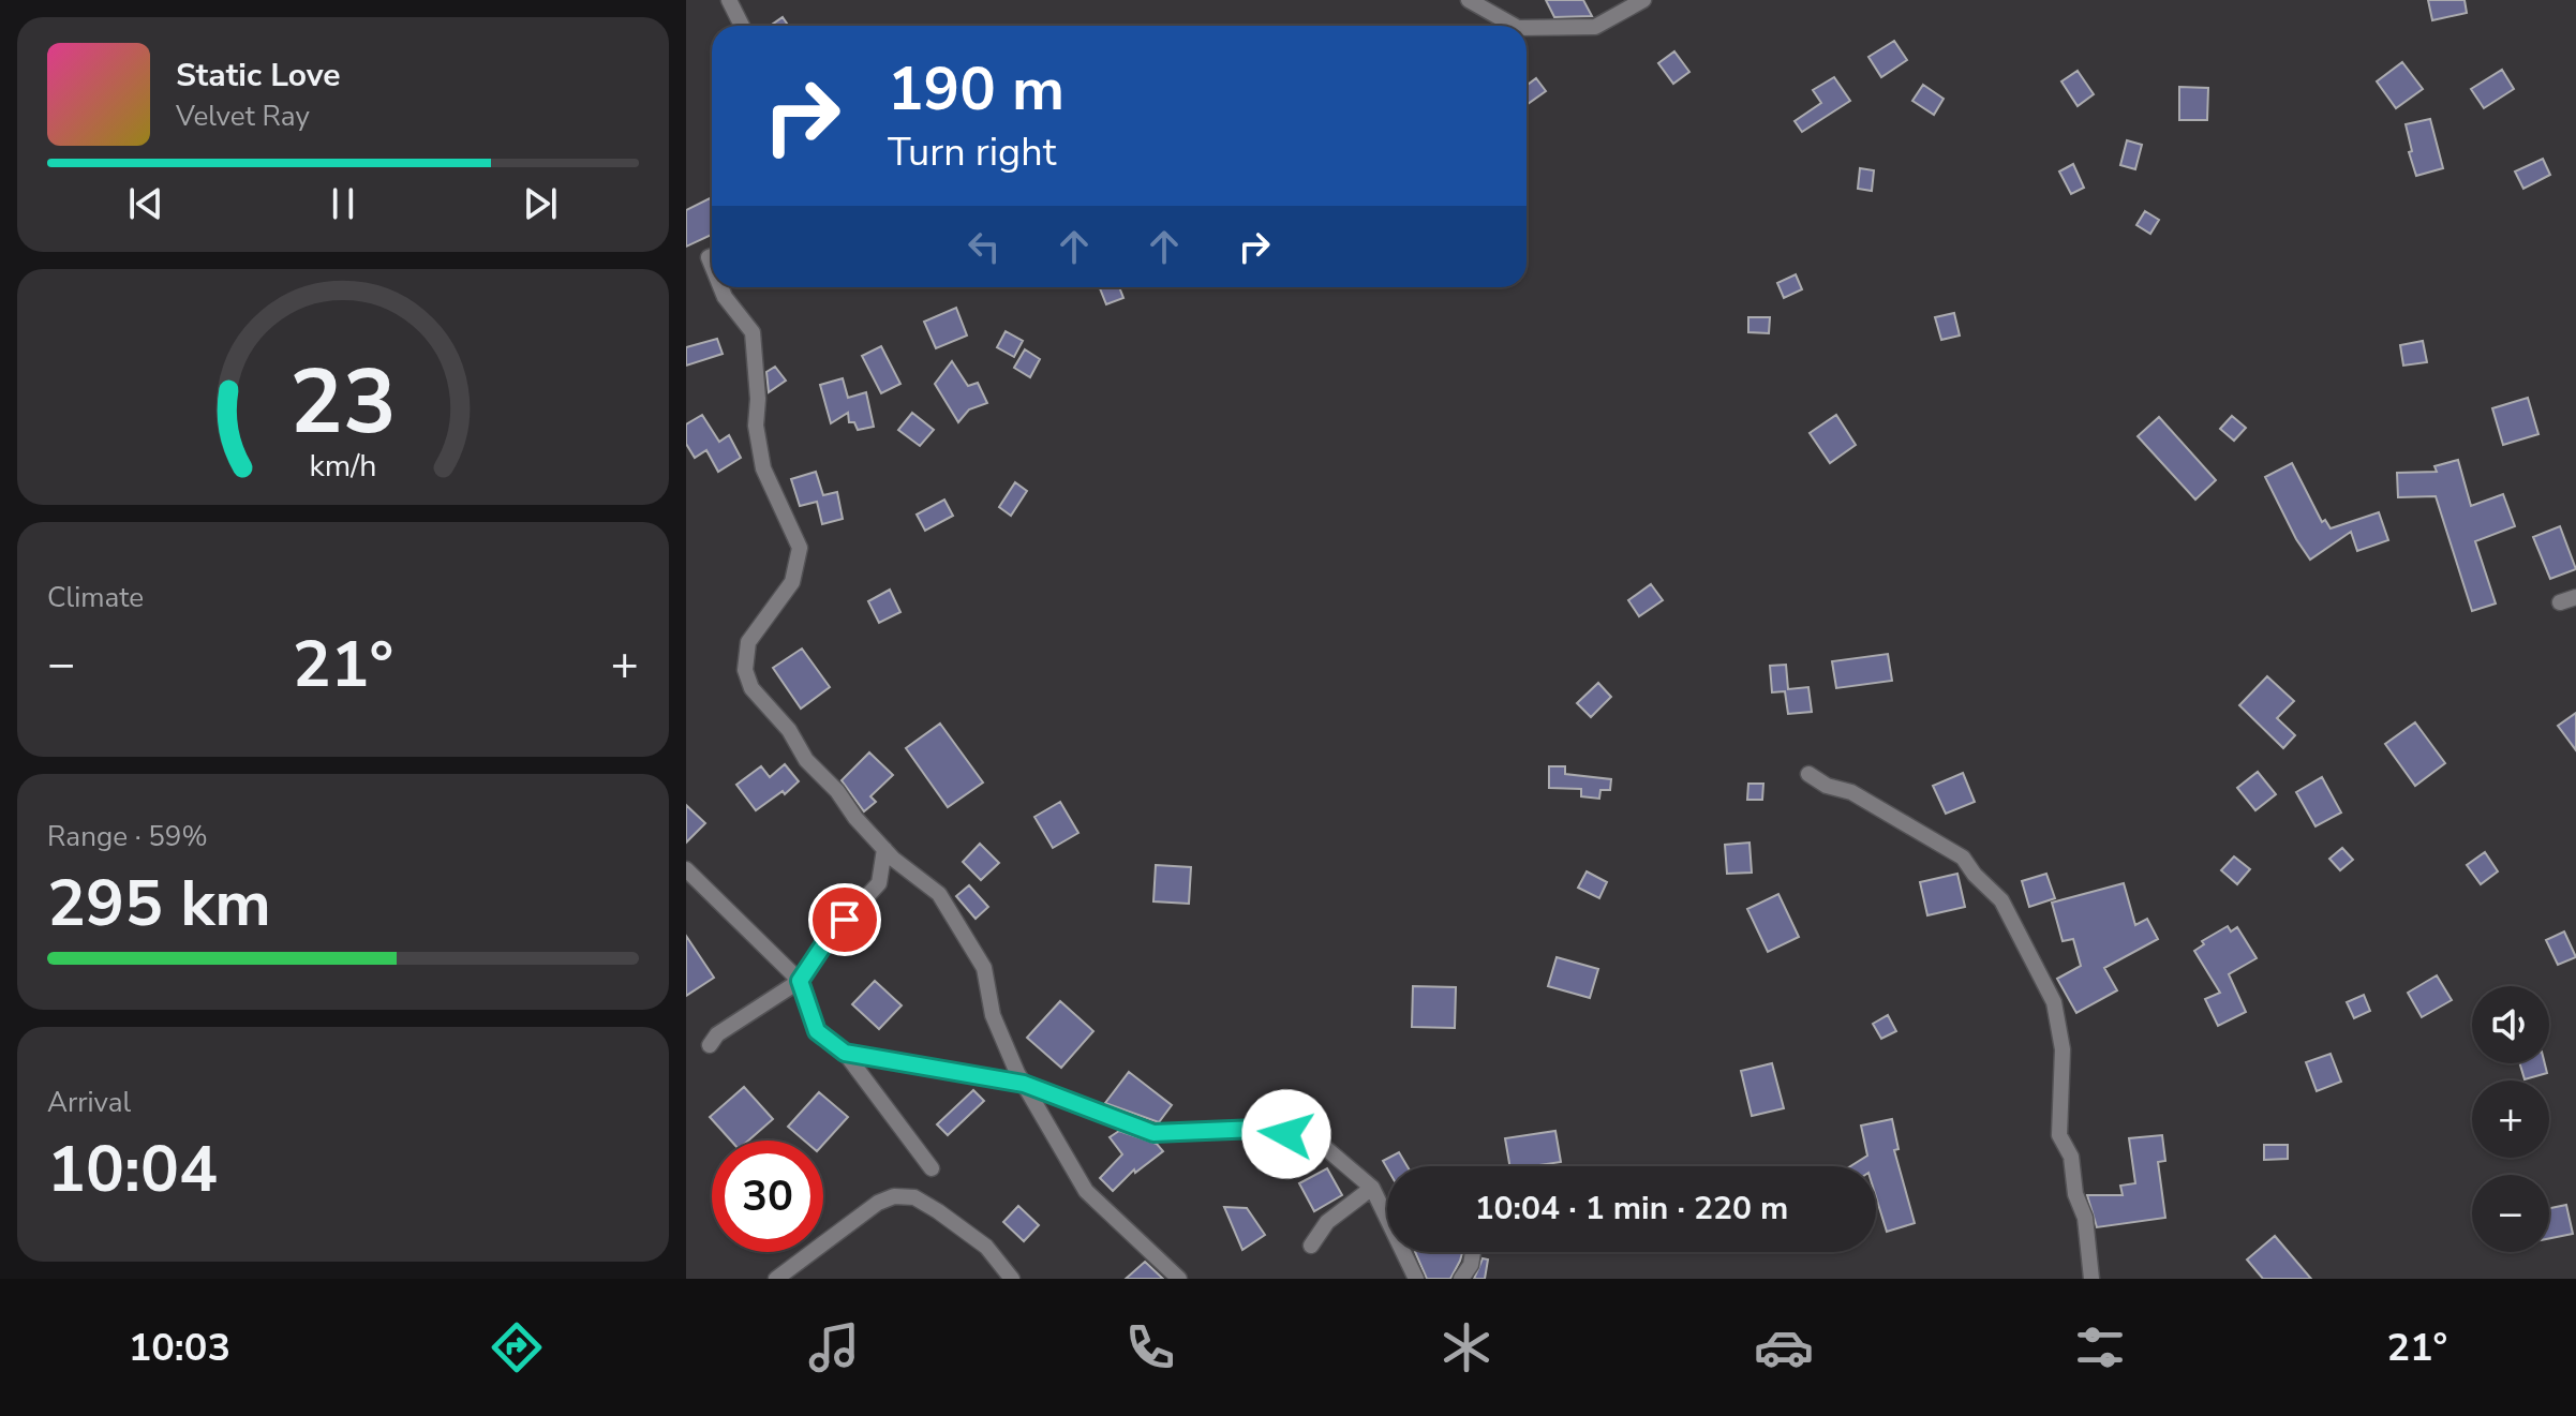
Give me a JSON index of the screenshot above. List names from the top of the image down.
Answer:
{
  "page": {
    "turn": ["190 m", "Turn right"],
    "song": ["Static Love", "Velvet Ray"],
    "tile": [
      "Climate",
      ["Range · 59%", "295 km"],
      ["Arrival", "10:04"]
    ],
    "heat": ["−", "21°", "+"],
    "map_buttons": ["+", "−"],
    "limit": "30",
    "trip": "10:04 · 1 min · 220 m",
    "tabs": ["10:03", "21°"],
    "gauge": ["23", "km/h"]
  }
}
